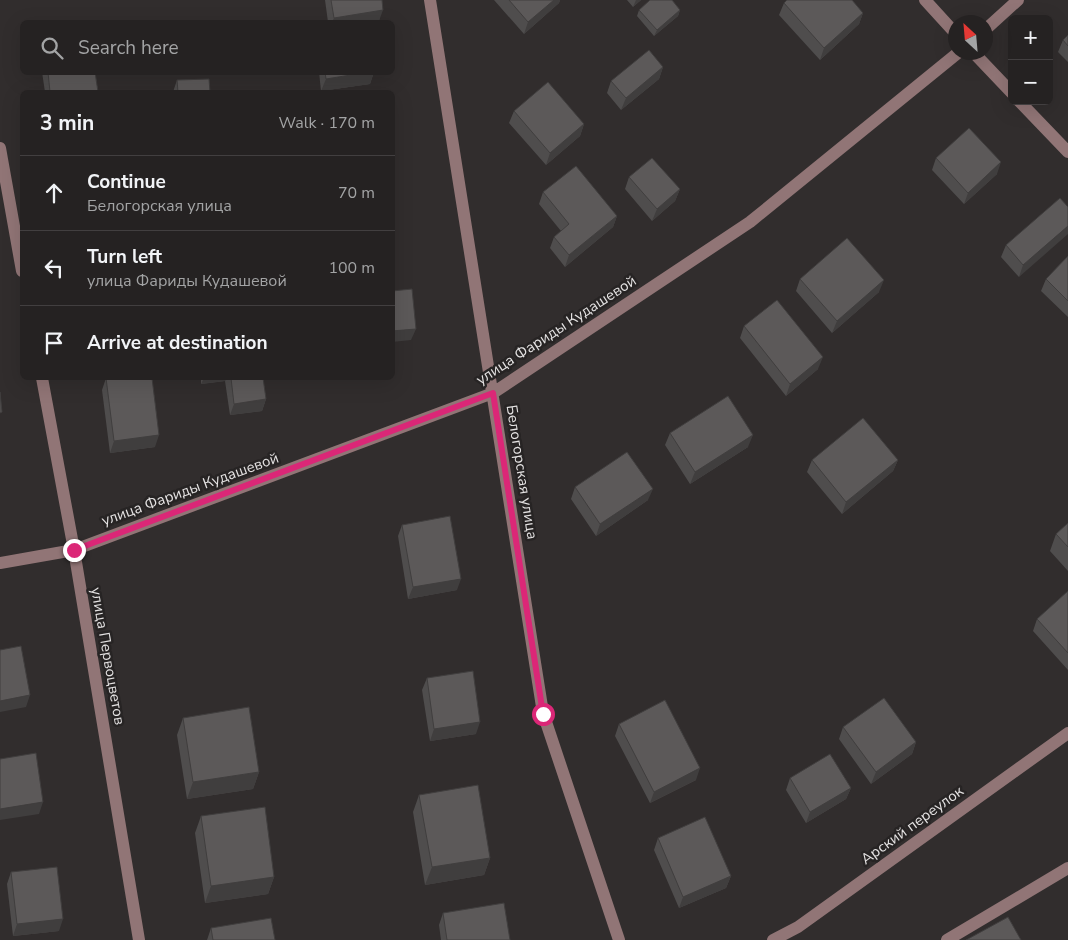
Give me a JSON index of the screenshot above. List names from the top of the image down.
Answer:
{
  "streets": {
    "street": [
      "улица Фариды Кудашевой",
      "Белогорская улица",
      "улица Первоцветов",
      "Арский переулок"
    ]
  },
  "crossings": [
    ["улица Фариды Кудашевой", "Белогорская улица"],
    ["улица Фариды Кудашевой", "улица Первоцветов"]
  ],
  "north": "top left",
  "page": {
    "map_buttons": ["+", "−"],
    "search": "Search here",
    "heading": ["3 min", "Walk · 170 m"],
    "list": [
      ["Continue", "Белогорская улица", "70 m"],
      ["Turn left", "улица Фариды Кудашевой", "100 m"],
      "Arrive at destination"
    ]
  }
}
